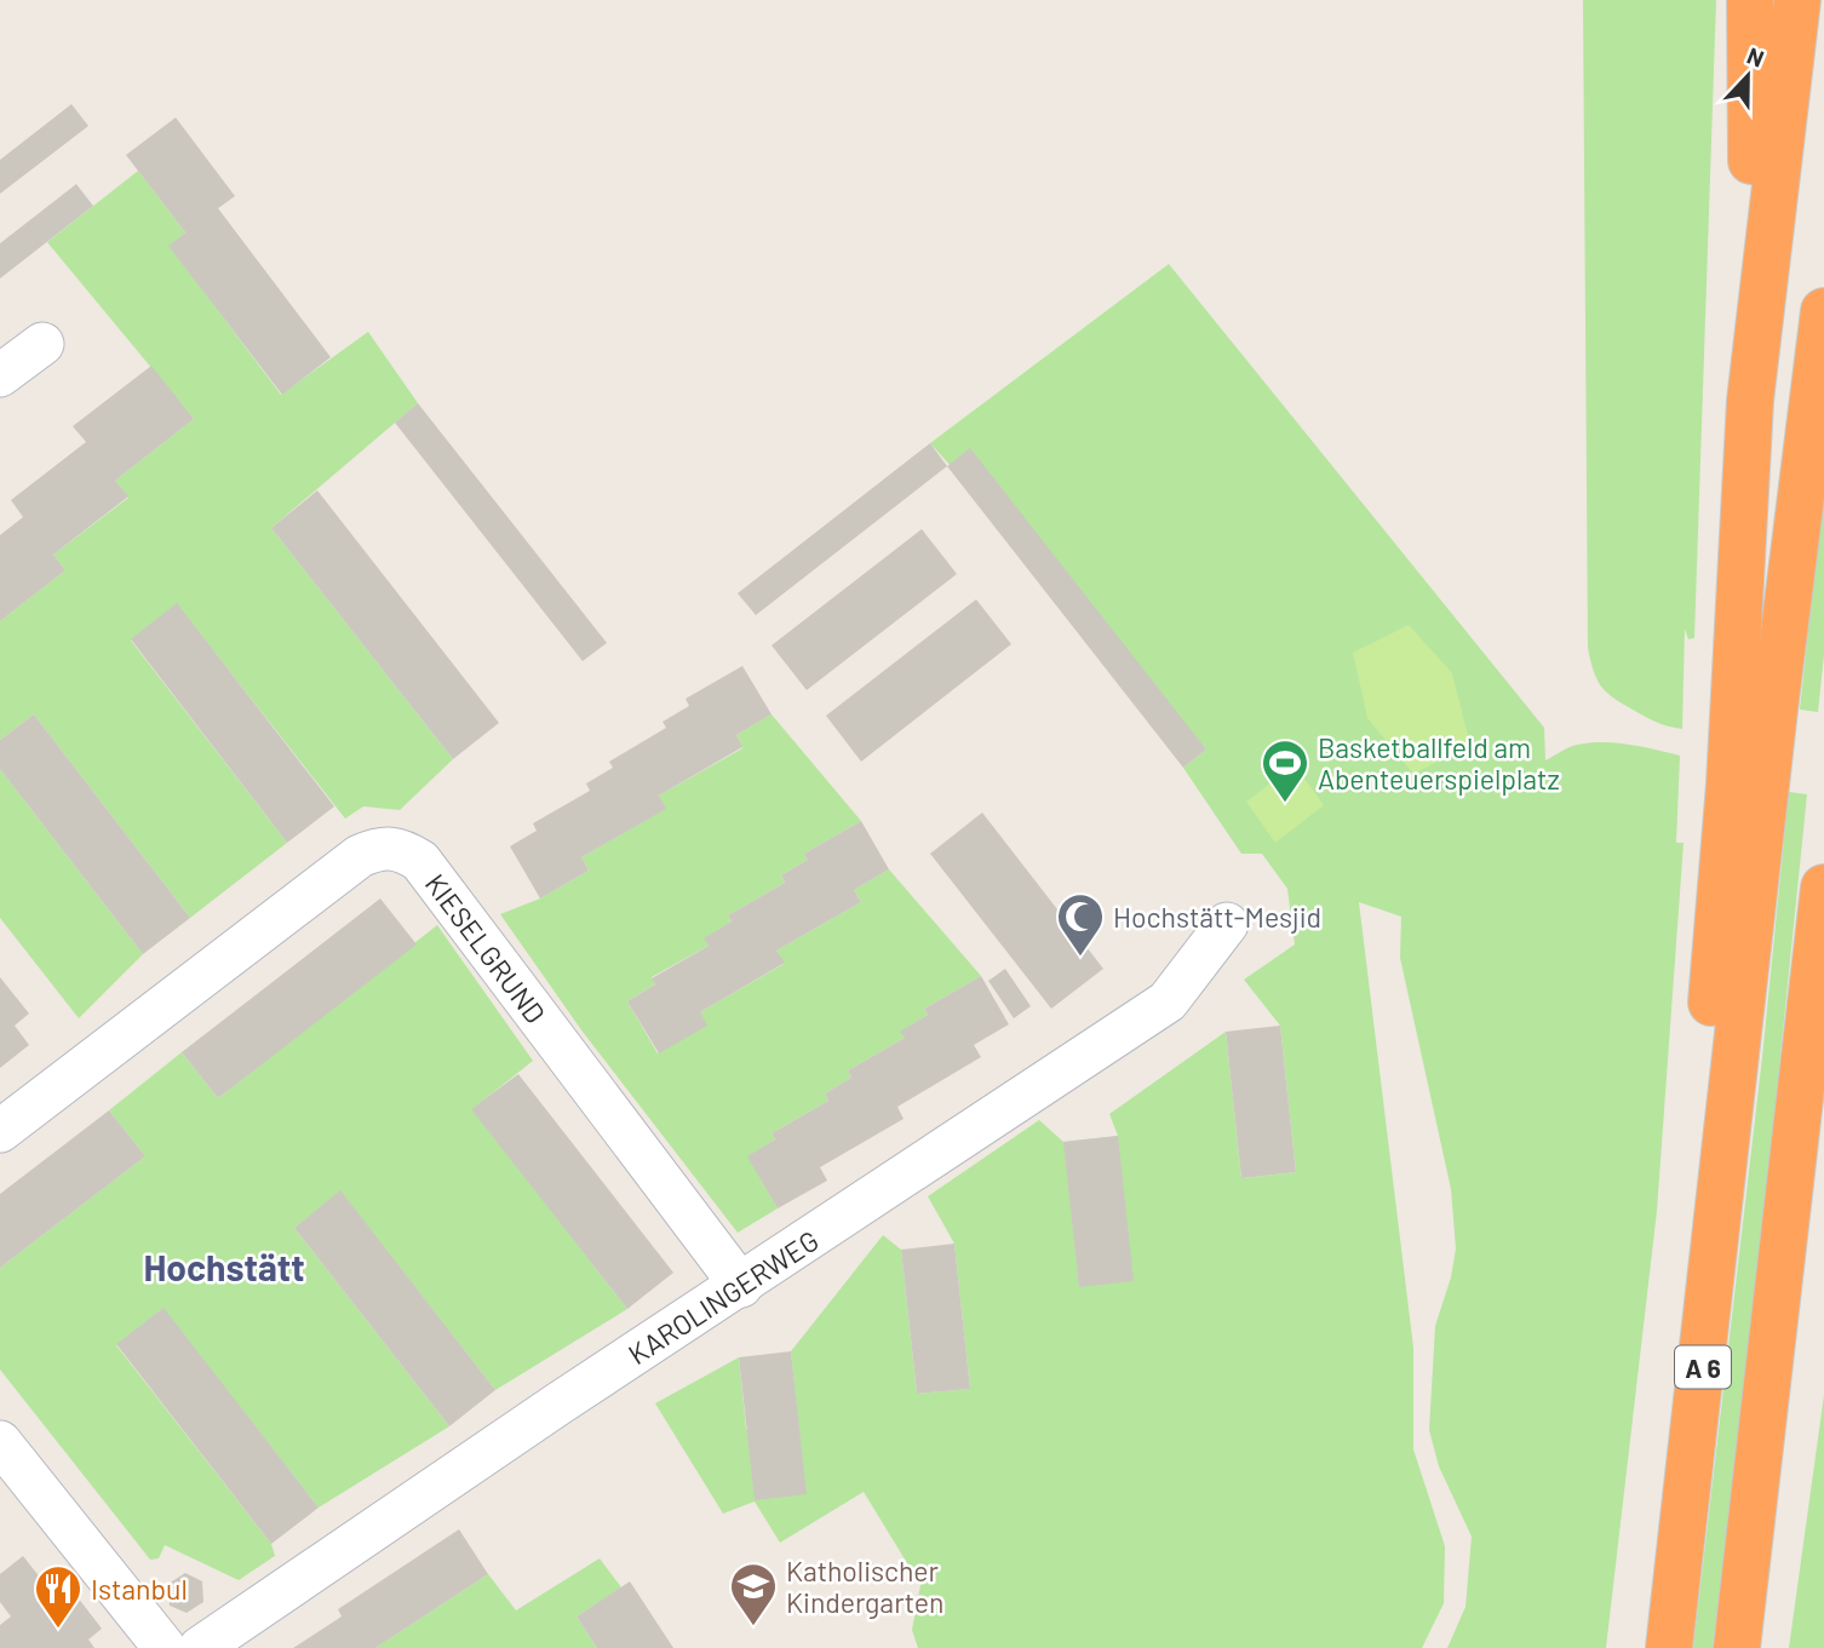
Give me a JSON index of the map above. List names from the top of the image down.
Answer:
{
  "streets": {
    "highway": ["A 6"],
    "street": ["KIESELGRUND", "KAROLINGERWEG"]
  },
  "crossings": [
    ["KIESELGRUND", "KAROLINGERWEG"]
  ],
  "districts": ["Hochstätt"],
  "places": {
    "sports": ["Basketballfeld am Abenteuerspielplatz"],
    "mosque": ["Hochstätt-Mesjid"],
    "school or university": ["Katholischer Kindergarten"],
    "restaurant": ["Istanbul"]
  },
  "north": "top"
}
